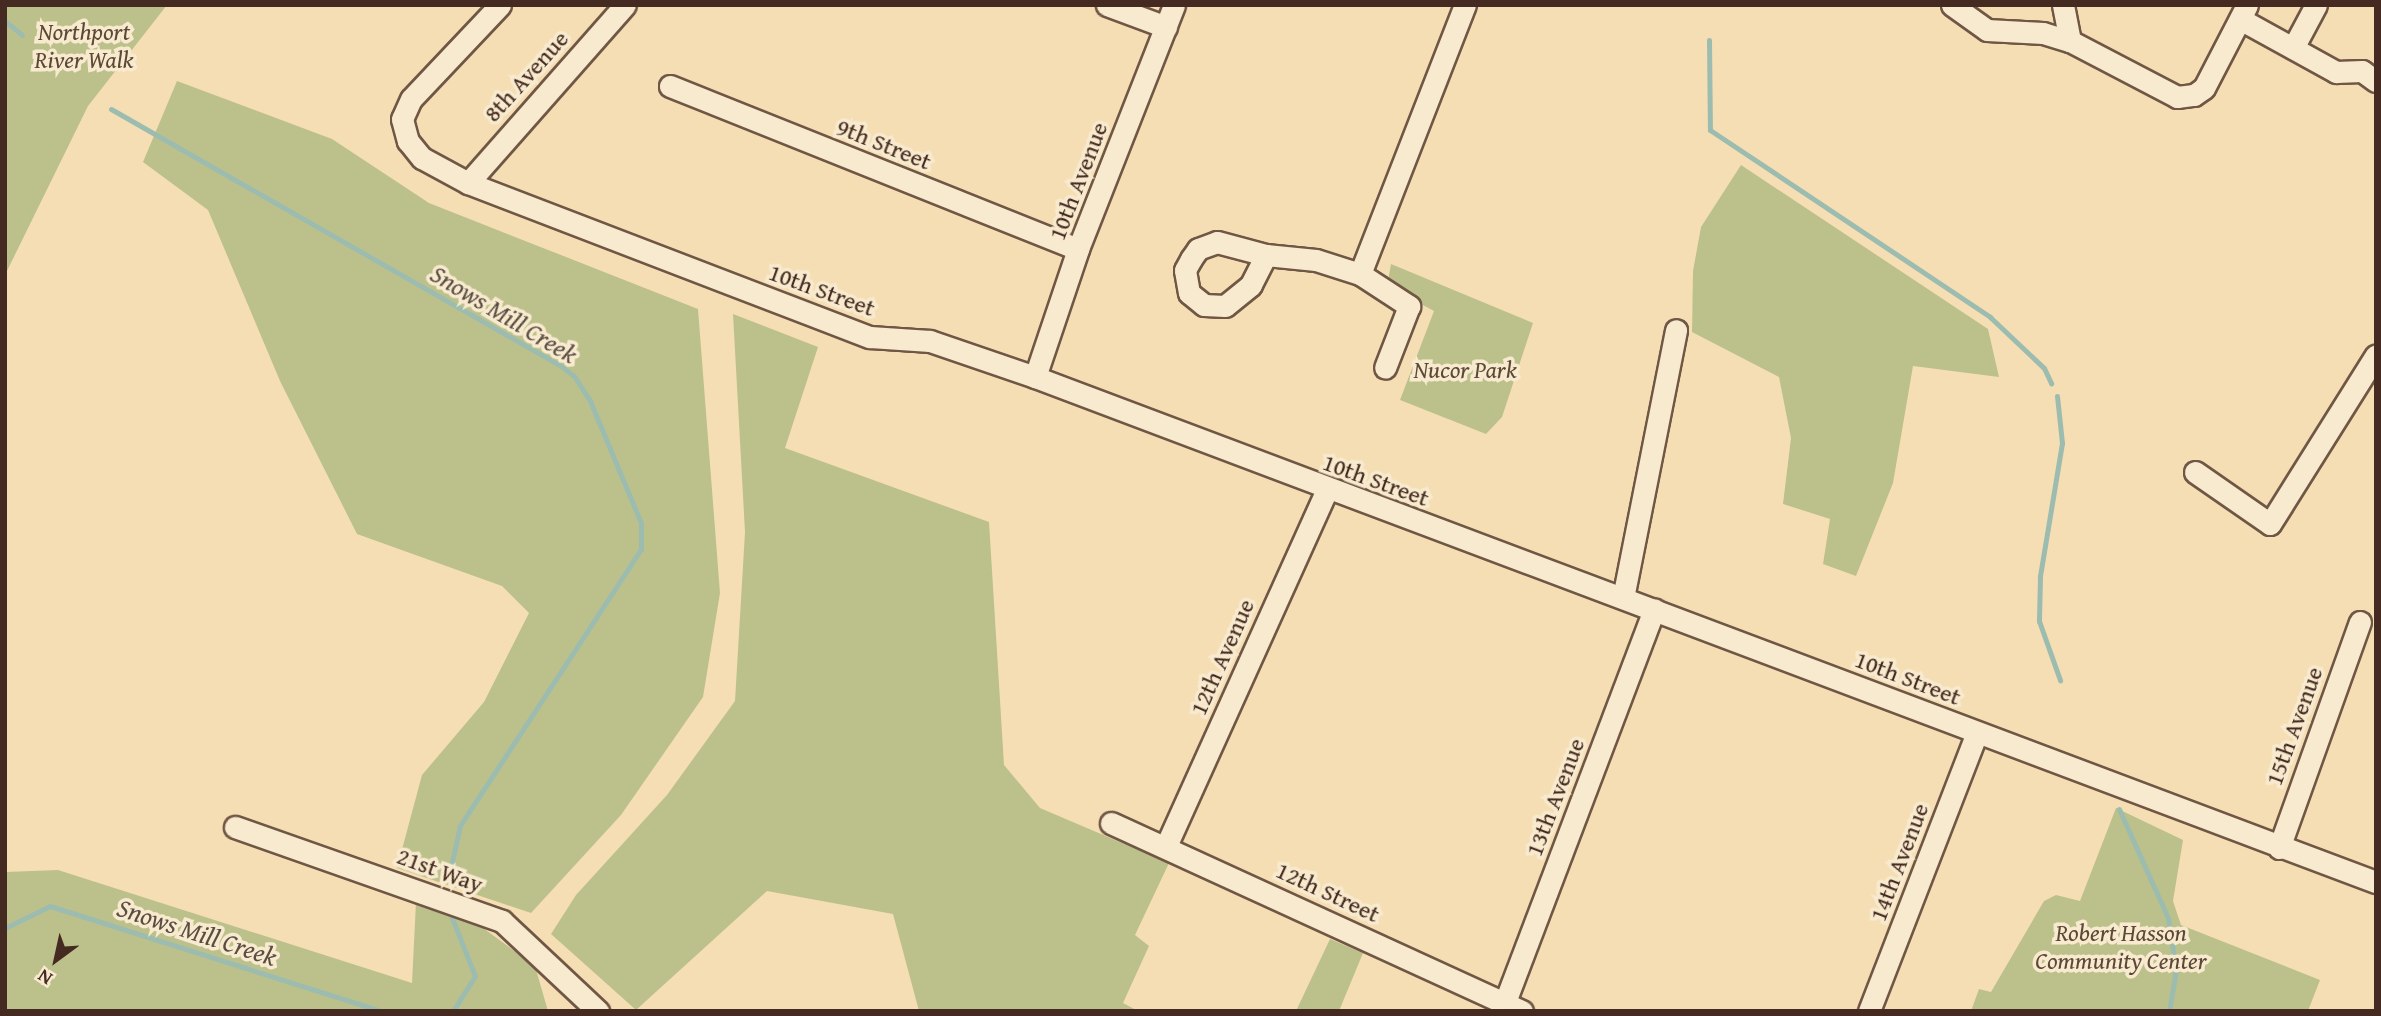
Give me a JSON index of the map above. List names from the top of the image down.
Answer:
{
  "streets": {
    "street": [
      "8th Avenue",
      "9th Street",
      "10th Avenue",
      "10th Street",
      "12th Avenue",
      "15th Avenue",
      "13th Avenue",
      "14th Avenue",
      "21st Way",
      "12th Street"
    ]
  },
  "crossings": [
    ["8th Avenue", "10th Street"],
    ["9th Street", "10th Avenue"],
    ["10th Avenue", "10th Street"],
    ["10th Street", "12th Avenue"],
    ["10th Street", "15th Avenue"],
    ["10th Street", "13th Avenue"],
    ["10th Street", "14th Avenue"],
    ["12th Avenue", "12th Street"],
    ["13th Avenue", "12th Street"]
  ],
  "water": ["Snows Mill Creek"],
  "parks": ["Northport River Walk", "Nucor Park", "Robert Hasson Community Center"],
  "north": "bottom left"
}
